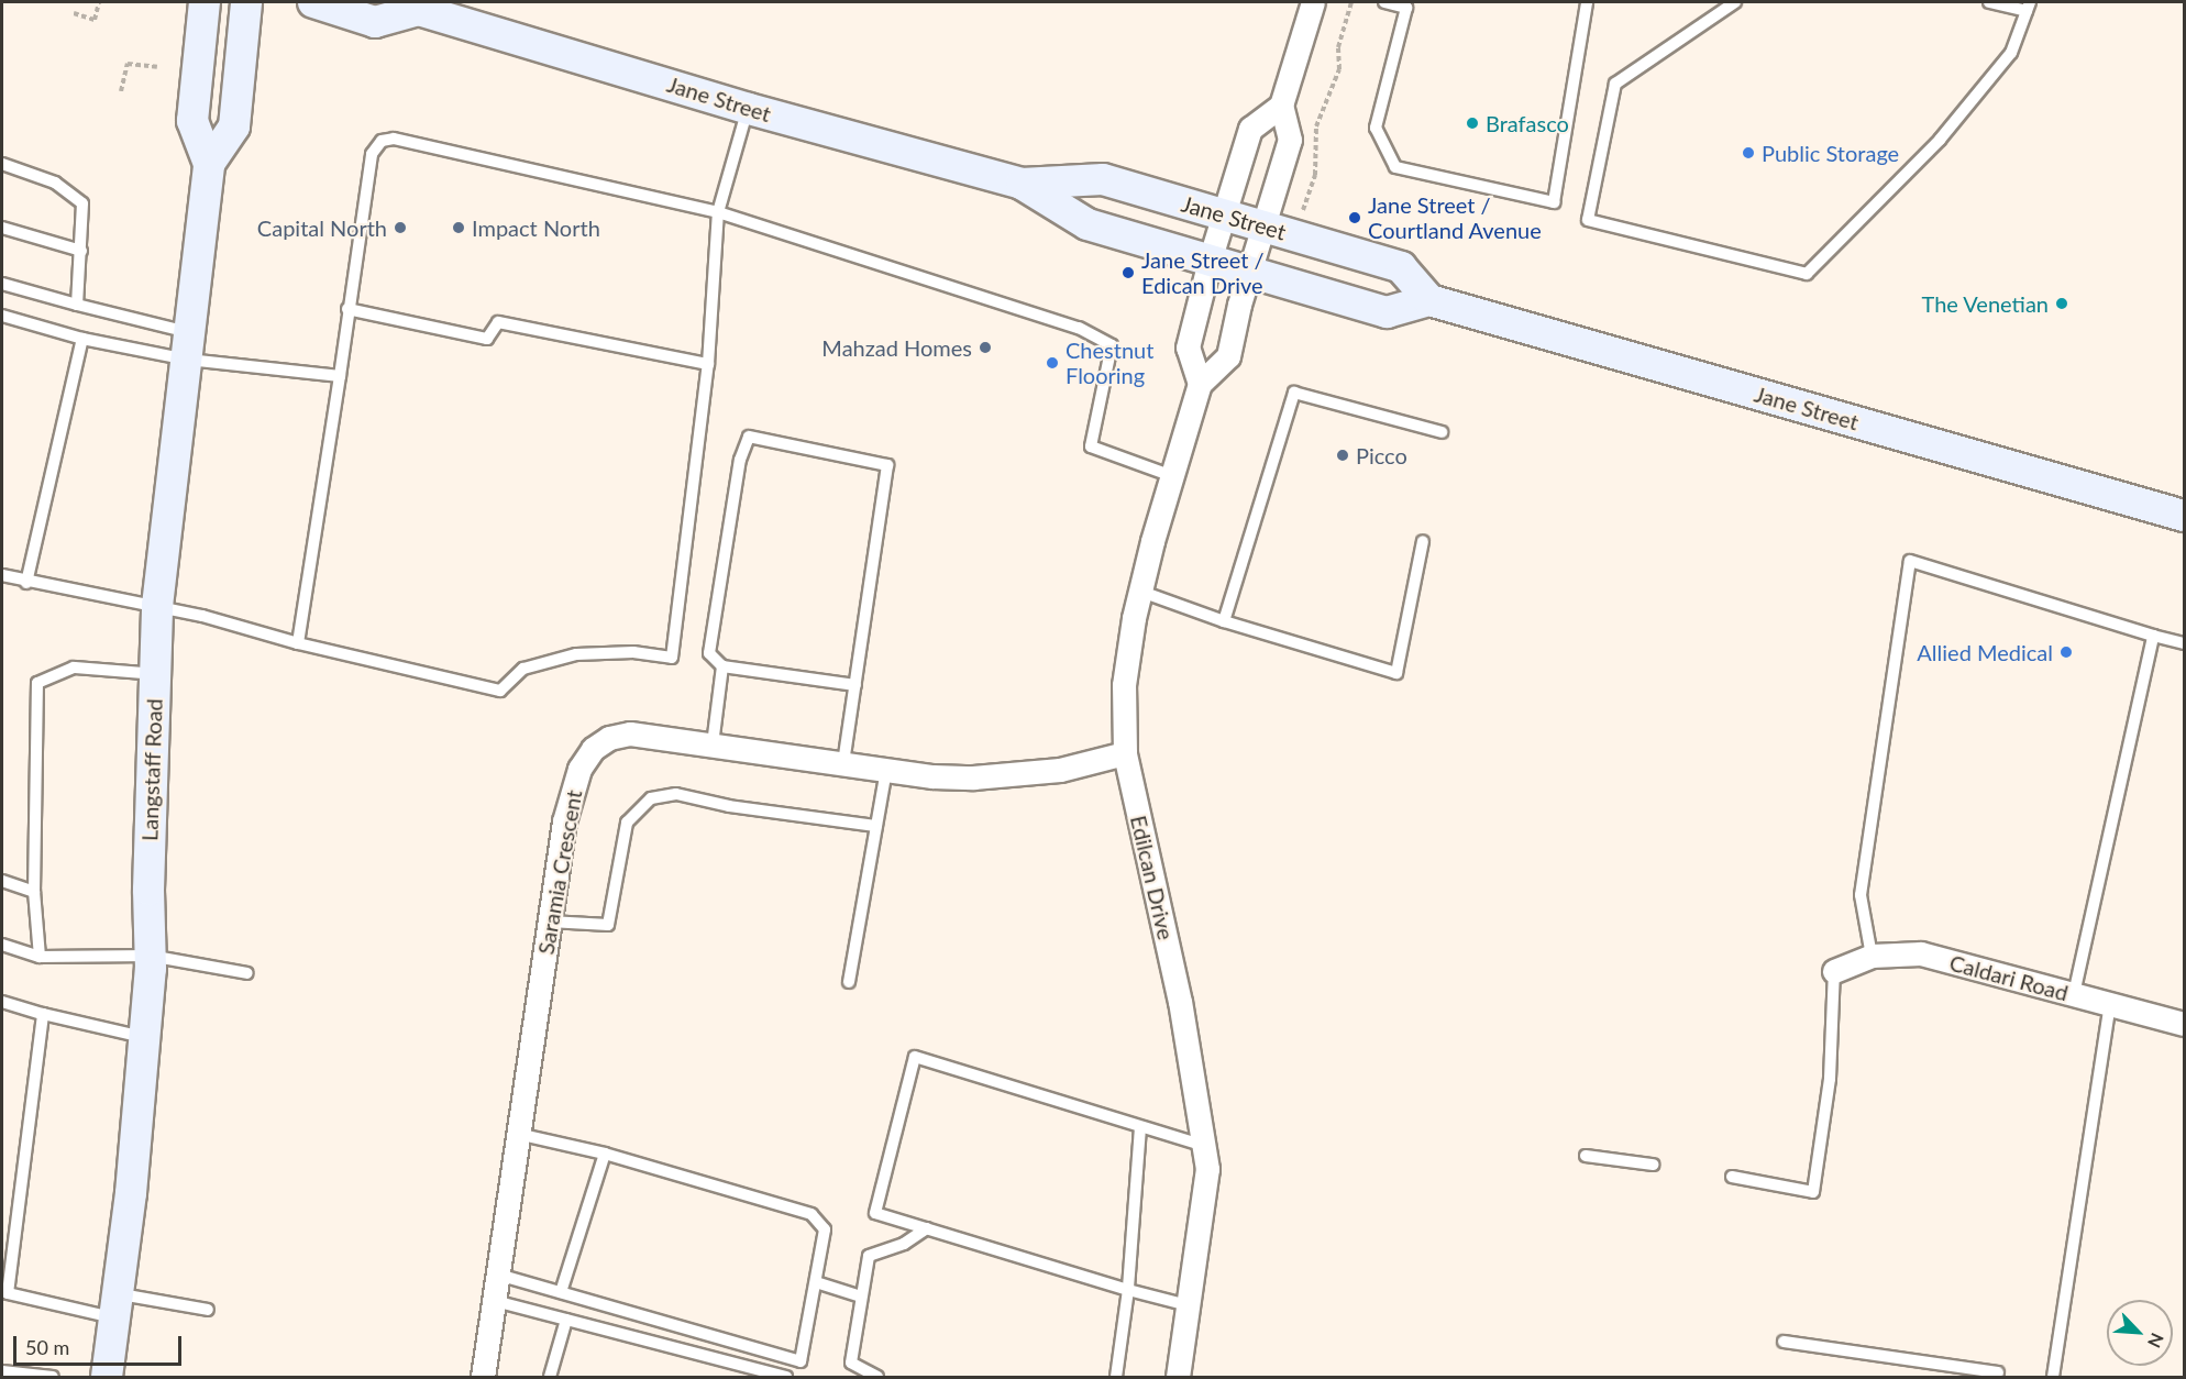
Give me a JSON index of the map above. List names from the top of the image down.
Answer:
{
  "streets": {
    "main road": ["Jane Street", "Langstaff Road"],
    "street": ["Saramia Crescent", "Edilcan Drive", "Caldari Road"]
  },
  "crossings": [
    ["Jane Street", "Edilcan Drive"],
    ["Saramia Crescent", "Edilcan Drive"]
  ],
  "places": [
    "Brafasco",
    "Public Storage",
    "Jane Street / Courtland Avenue",
    "Capital North",
    "Impact North",
    "Jane Street / Edican Drive",
    "The Venetian",
    "Mahzad Homes",
    "Chestnut Flooring",
    "Picco",
    "Allied Medical"
  ],
  "scale_bar": "50 m",
  "north": "bottom right"
}
